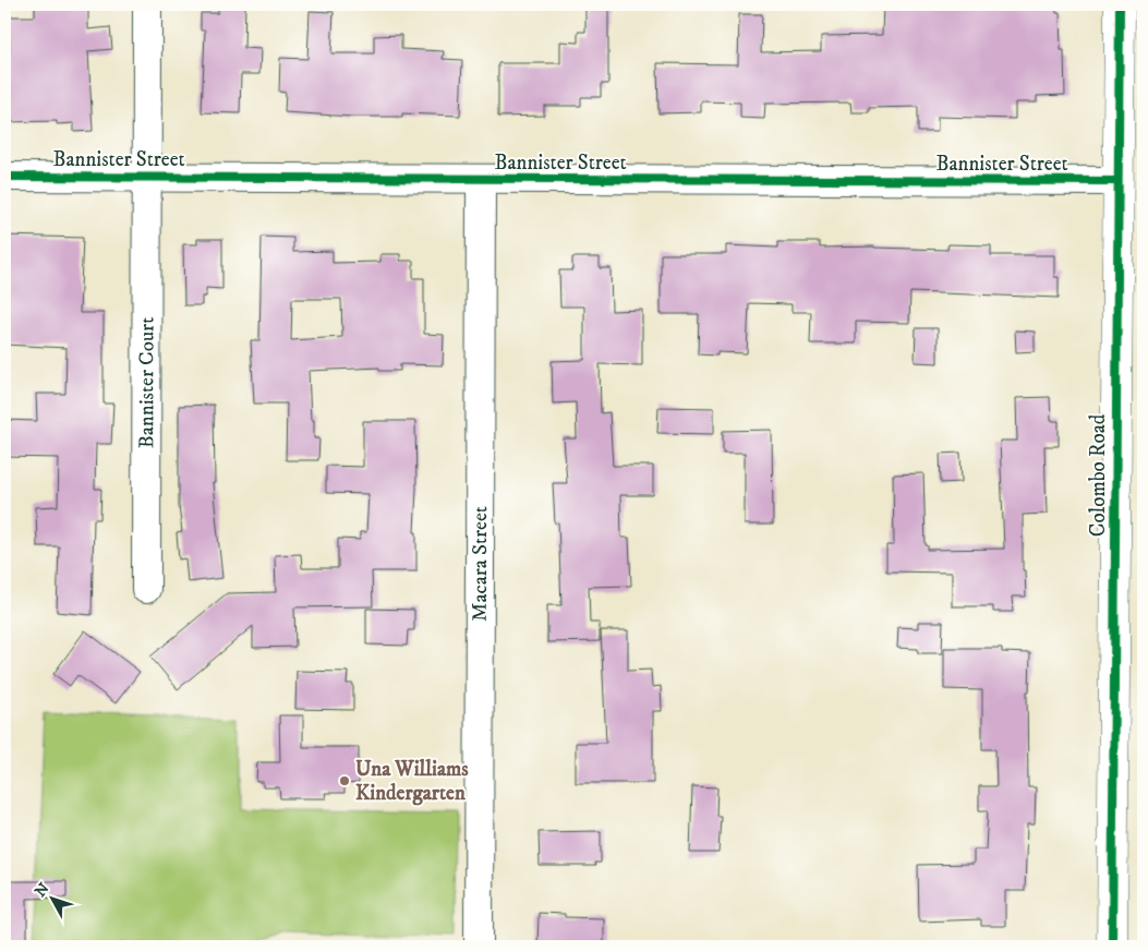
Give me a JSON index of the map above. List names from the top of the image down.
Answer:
{
  "streets": {
    "street": [
      "Bannister Street",
      "Bannister Court",
      "Colombo Road",
      "Macara Street"
    ]
  },
  "crossings": [
    ["Bannister Street", "Bannister Court"],
    ["Bannister Street", "Colombo Road"],
    ["Bannister Street", "Macara Street"]
  ],
  "places": ["Una Williams Kindergarten"],
  "north": "top left"
}
